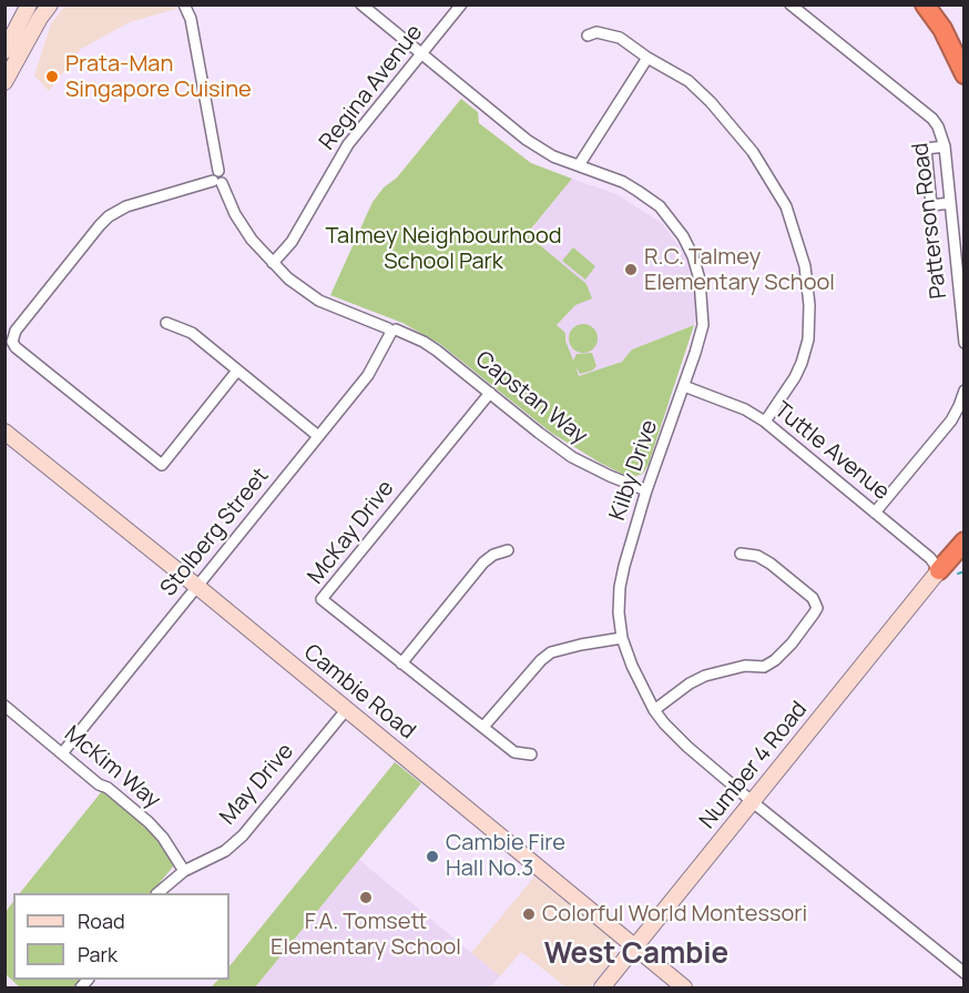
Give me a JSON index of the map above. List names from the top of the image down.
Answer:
{
  "streets": {
    "main road": ["Cambie Road", "Number 4 Road"],
    "street": [
      "Regina Avenue",
      "Patterson Road",
      "Capstan Way",
      "Tuttle Avenue",
      "Kilby Drive",
      "Stolberg Street",
      "McKay Drive",
      "McKim Way",
      "May Drive"
    ]
  },
  "crossings": [
    ["Regina Avenue", "Capstan Way"],
    ["Regina Avenue", "Kilby Drive"],
    ["Capstan Way", "Kilby Drive"],
    ["Capstan Way", "Stolberg Street"],
    ["Capstan Way", "McKay Drive"],
    ["Tuttle Avenue", "Kilby Drive"],
    ["Tuttle Avenue", "Number 4 Road"],
    ["Kilby Drive", "Number 4 Road"],
    ["Stolberg Street", "Cambie Road"],
    ["Stolberg Street", "McKim Way"],
    ["Cambie Road", "Number 4 Road"],
    ["Cambie Road", "May Drive"],
    ["McKim Way", "May Drive"]
  ],
  "districts": ["West Cambie"],
  "parks": ["Talmey Neighbourhood School Park"],
  "places": [
    "Prata-Man Singapore Cuisine",
    "R.C. Talmey Elementary School",
    "Cambie Fire Hall No.3",
    "F.A. Tomsett Elementary School",
    "Colorful World Montessori"
  ],
  "legend": ["Road", "Park"]
}
